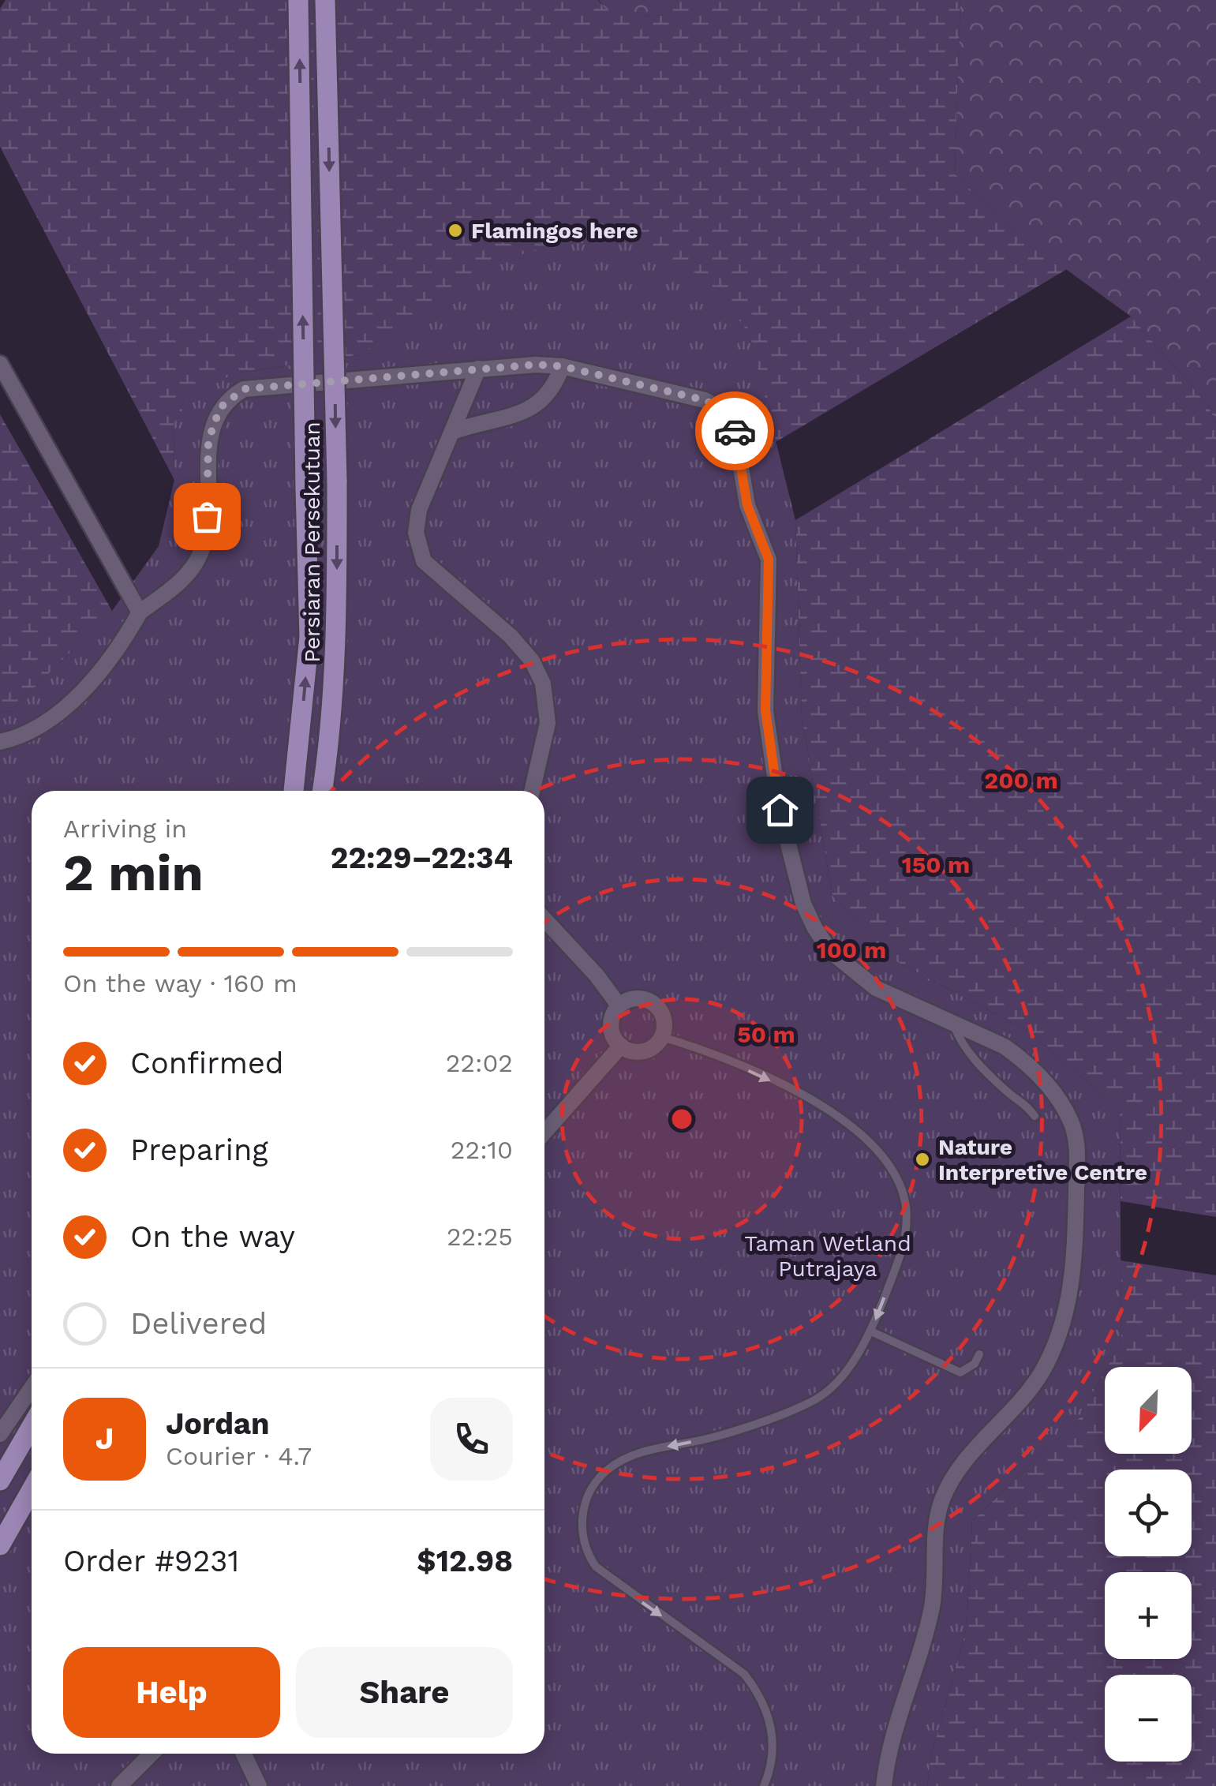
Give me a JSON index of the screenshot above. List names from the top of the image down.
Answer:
{
  "streets": {
    "main road": ["Persiaran Persekutuan"]
  },
  "parks": ["Taman Wetland Putrajaya"],
  "places": ["Flamingos here", "Nature Interpretive Centre"],
  "north": "bottom left",
  "page": {
    "heading": ["2 min", "Arriving in", "22:29–22:34"],
    "panel": [
      "Jordan",
      "Courier · 4.7",
      "Order #9231",
      "$12.98"
    ],
    "bar": "On the way · 160 m",
    "list": [
      ["Confirmed", "22:02"],
      ["Preparing", "22:10"],
      ["On the way", "22:25"],
      "Delivered"
    ],
    "map_buttons": ["+", "−"],
    "round": "J",
    "buttons": ["Help", "Share"]
  },
  "rings": [
    "200 m",
    "150 m",
    "100 m",
    "50 m"
  ]
}
